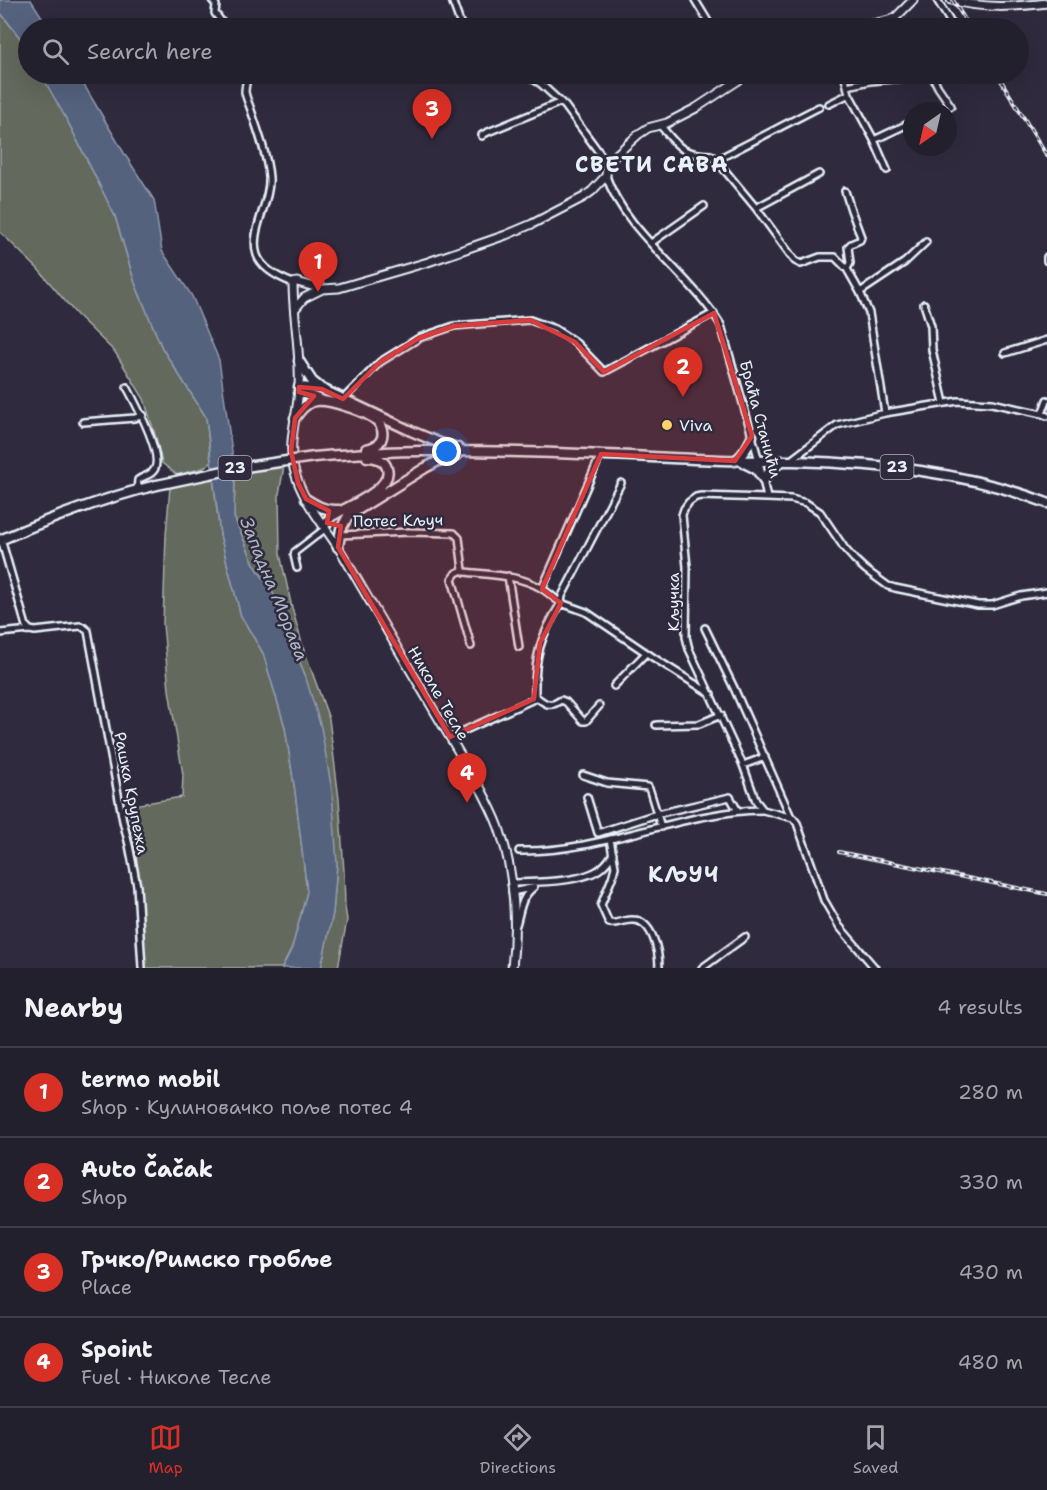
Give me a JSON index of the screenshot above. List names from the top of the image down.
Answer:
{
  "streets": {
    "main road": ["23"],
    "street": [
      "Браћа Станићи",
      "Потес Кључ",
      "Кључка",
      "Николе Тесле",
      "Рашка Крупежа"
    ]
  },
  "crossings": [
    ["Браћа Станићи", "23"],
    ["Браћа Станићи", "Кључка"]
  ],
  "districts": ["СВЕТИ САВА", "КЉУЧ"],
  "water": ["Западна Морава"],
  "places": ["Viva"],
  "north": "bottom left",
  "page": {
    "search": "Search here",
    "pins": [
      "3",
      "1",
      "2",
      "4"
    ],
    "heading": ["Nearby", "4 results"],
    "list": [
      {
        "mark": "1",
        "name": "termo mobil",
        "note": "Shop · Кулиновачко поље потес 4",
        "value": "280 m"
      },
      {
        "mark": "2",
        "name": "Auto Čačak",
        "note": "Shop",
        "value": "330 m"
      },
      {
        "mark": "3",
        "name": "Грчко/Римско гробље",
        "note": "Place",
        "value": "430 m"
      },
      {
        "mark": "4",
        "name": "Spoint",
        "note": "Fuel · Николе Тесле",
        "value": "480 m"
      }
    ],
    "nav": ["Map", "Directions", "Saved"]
  }
}
